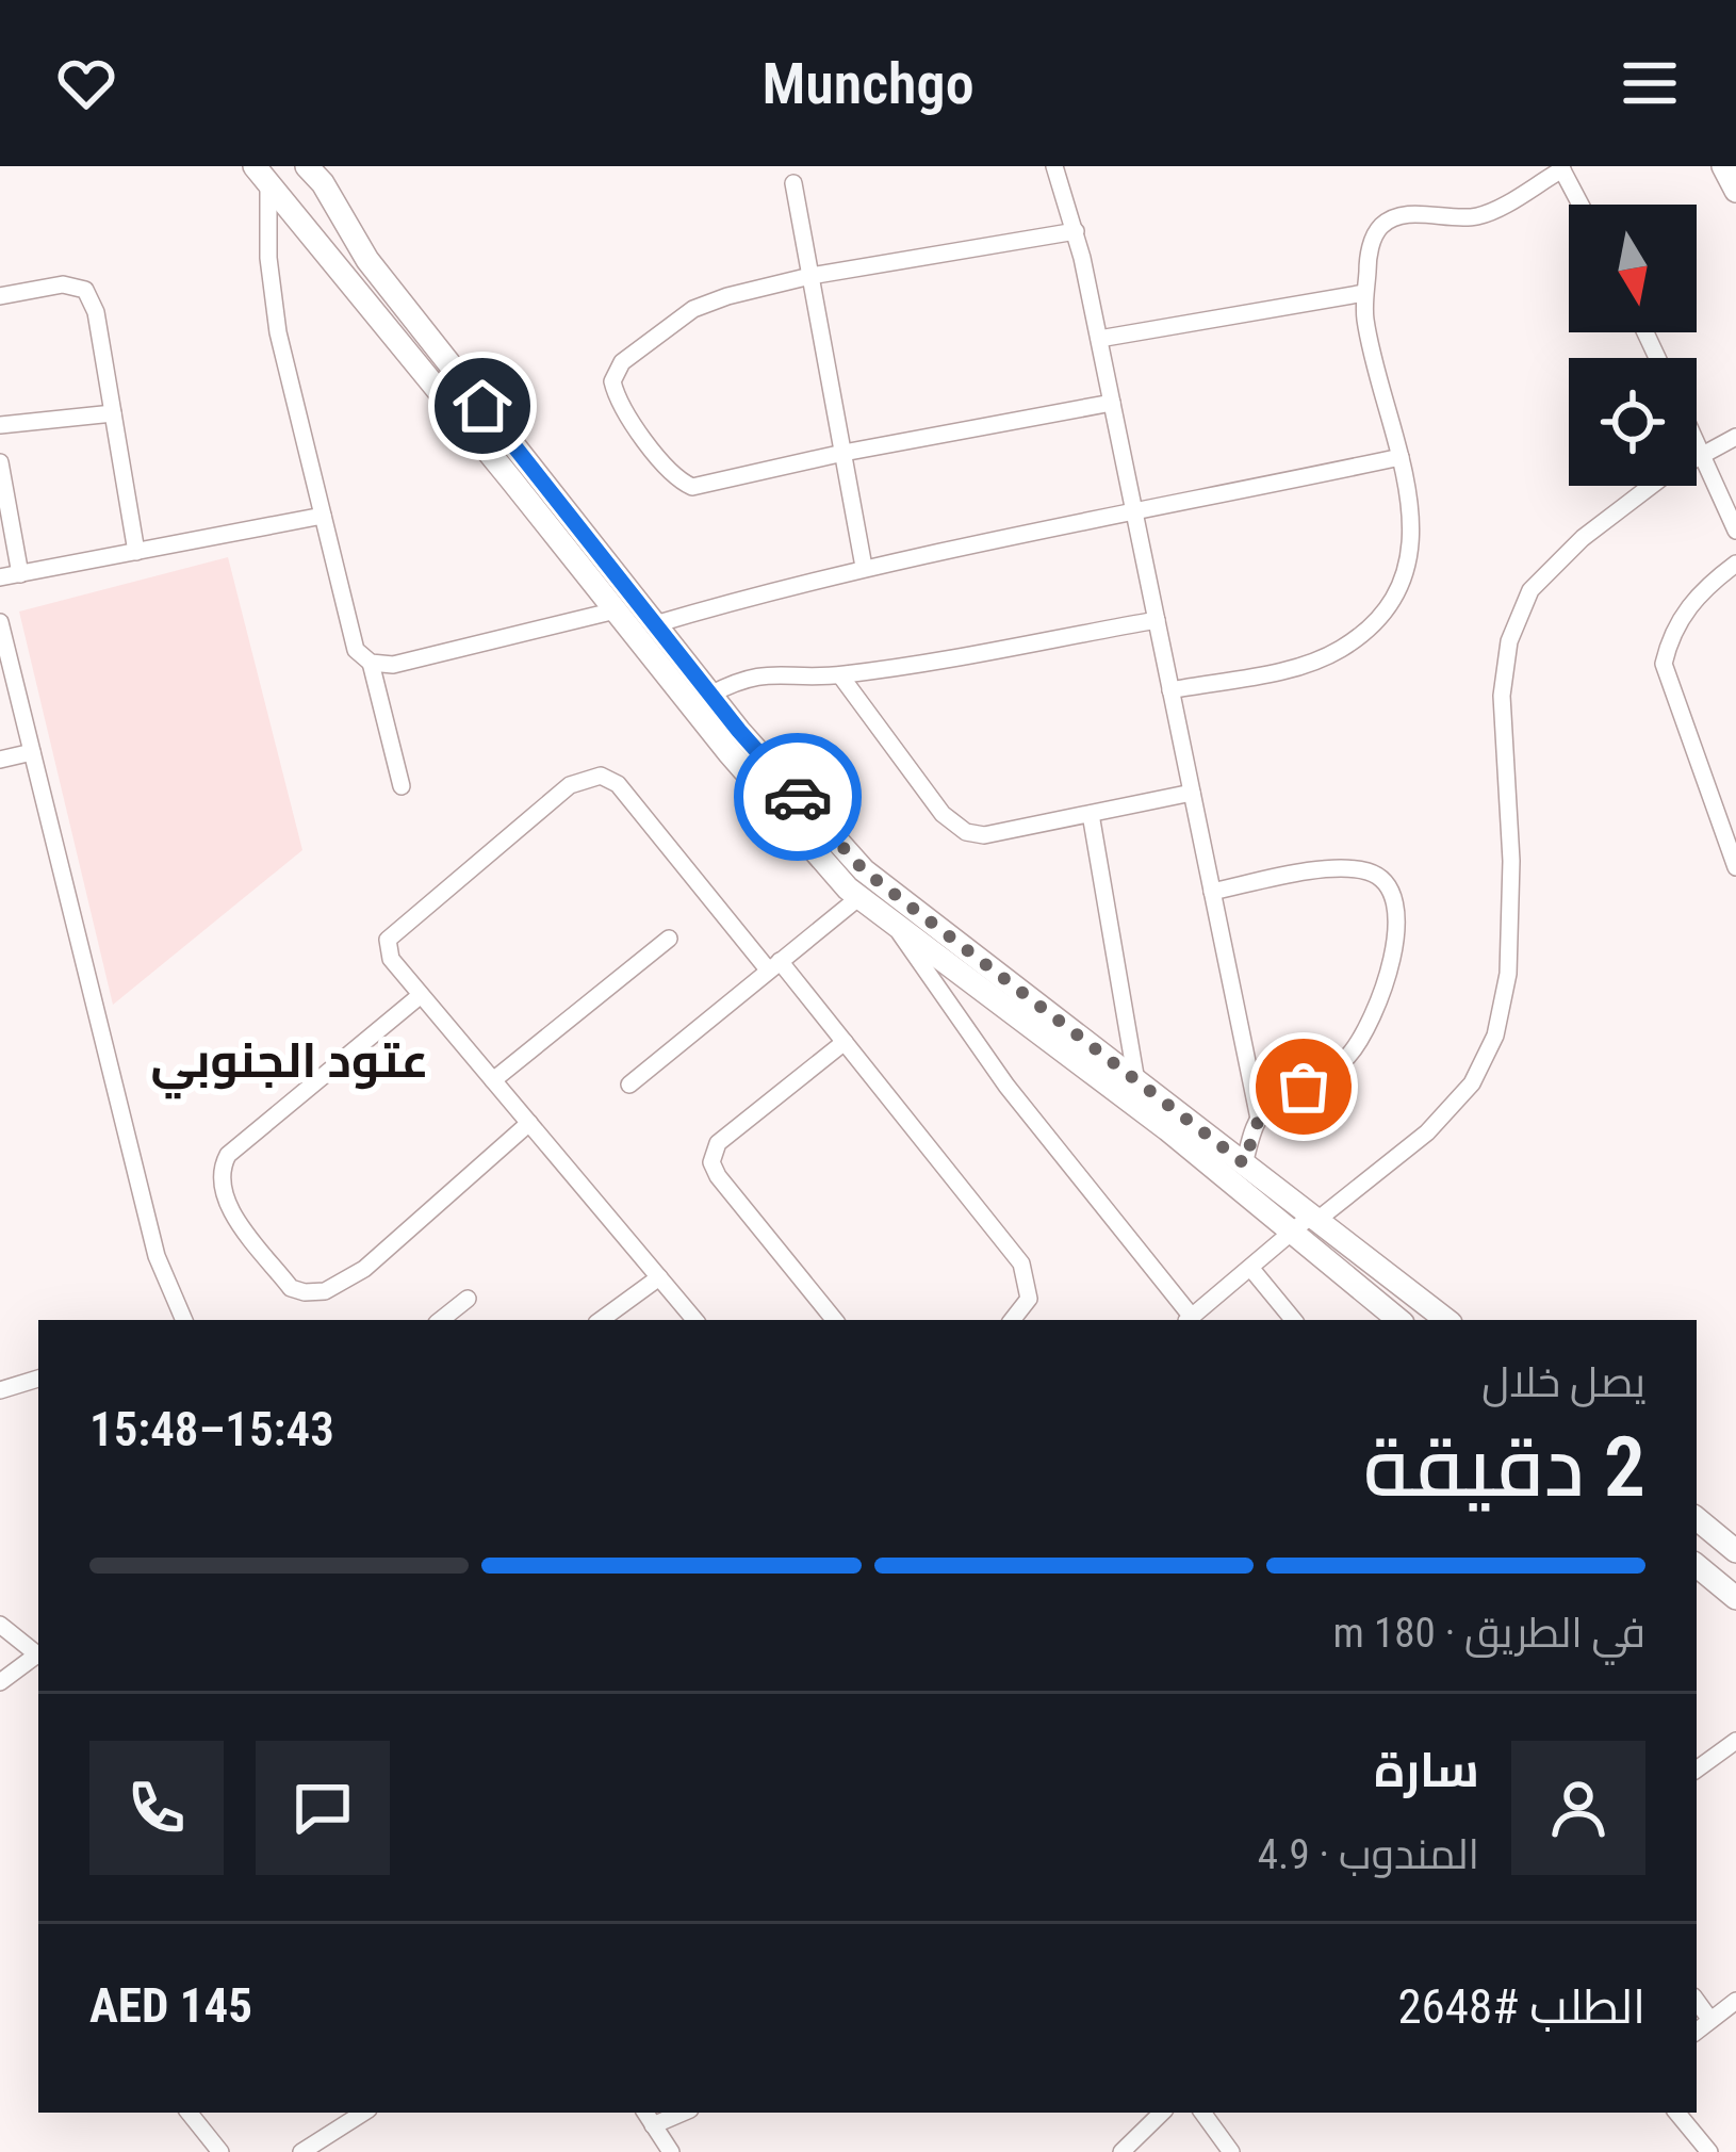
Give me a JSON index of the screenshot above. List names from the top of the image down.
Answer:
{
  "districts": ["عتود الجنوبي"],
  "north": "bottom",
  "page": {
    "header": "Munchgo",
    "heading": ["2 دقيقة", "يصل خلال", "15:43–15:48"],
    "panel": [
      "سارة",
      "المندوب · 4.9",
      "الطلب #2648",
      "AED 145"
    ],
    "bar": "في الطريق · 180 m"
  }
}
